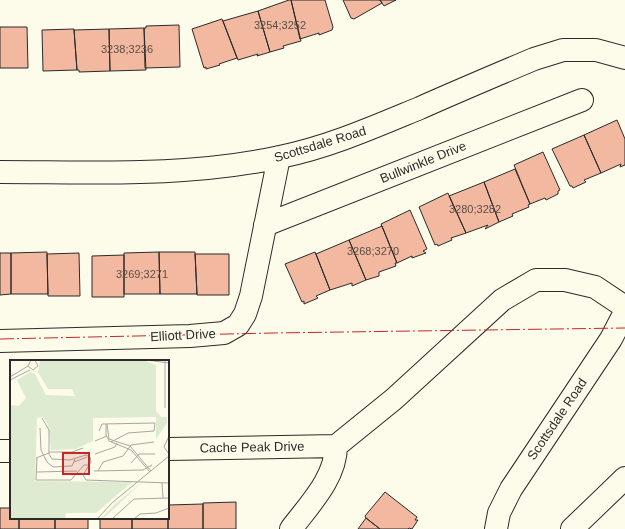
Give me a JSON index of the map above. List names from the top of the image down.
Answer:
{
  "streets": {
    "street": [
      "Scottsdale Road",
      "Bullwinkle Drive",
      "Elliott Drive",
      "Cache Peak Drive"
    ]
  },
  "crossings": [
    ["Scottsdale Road", "Elliott Drive"],
    ["Bullwinkle Drive", "Elliott Drive"]
  ],
  "house_numbers": [
    "3254;3252",
    "3238;3236",
    "3280;3282",
    "3268;3270",
    "3269;3271"
  ]
}
